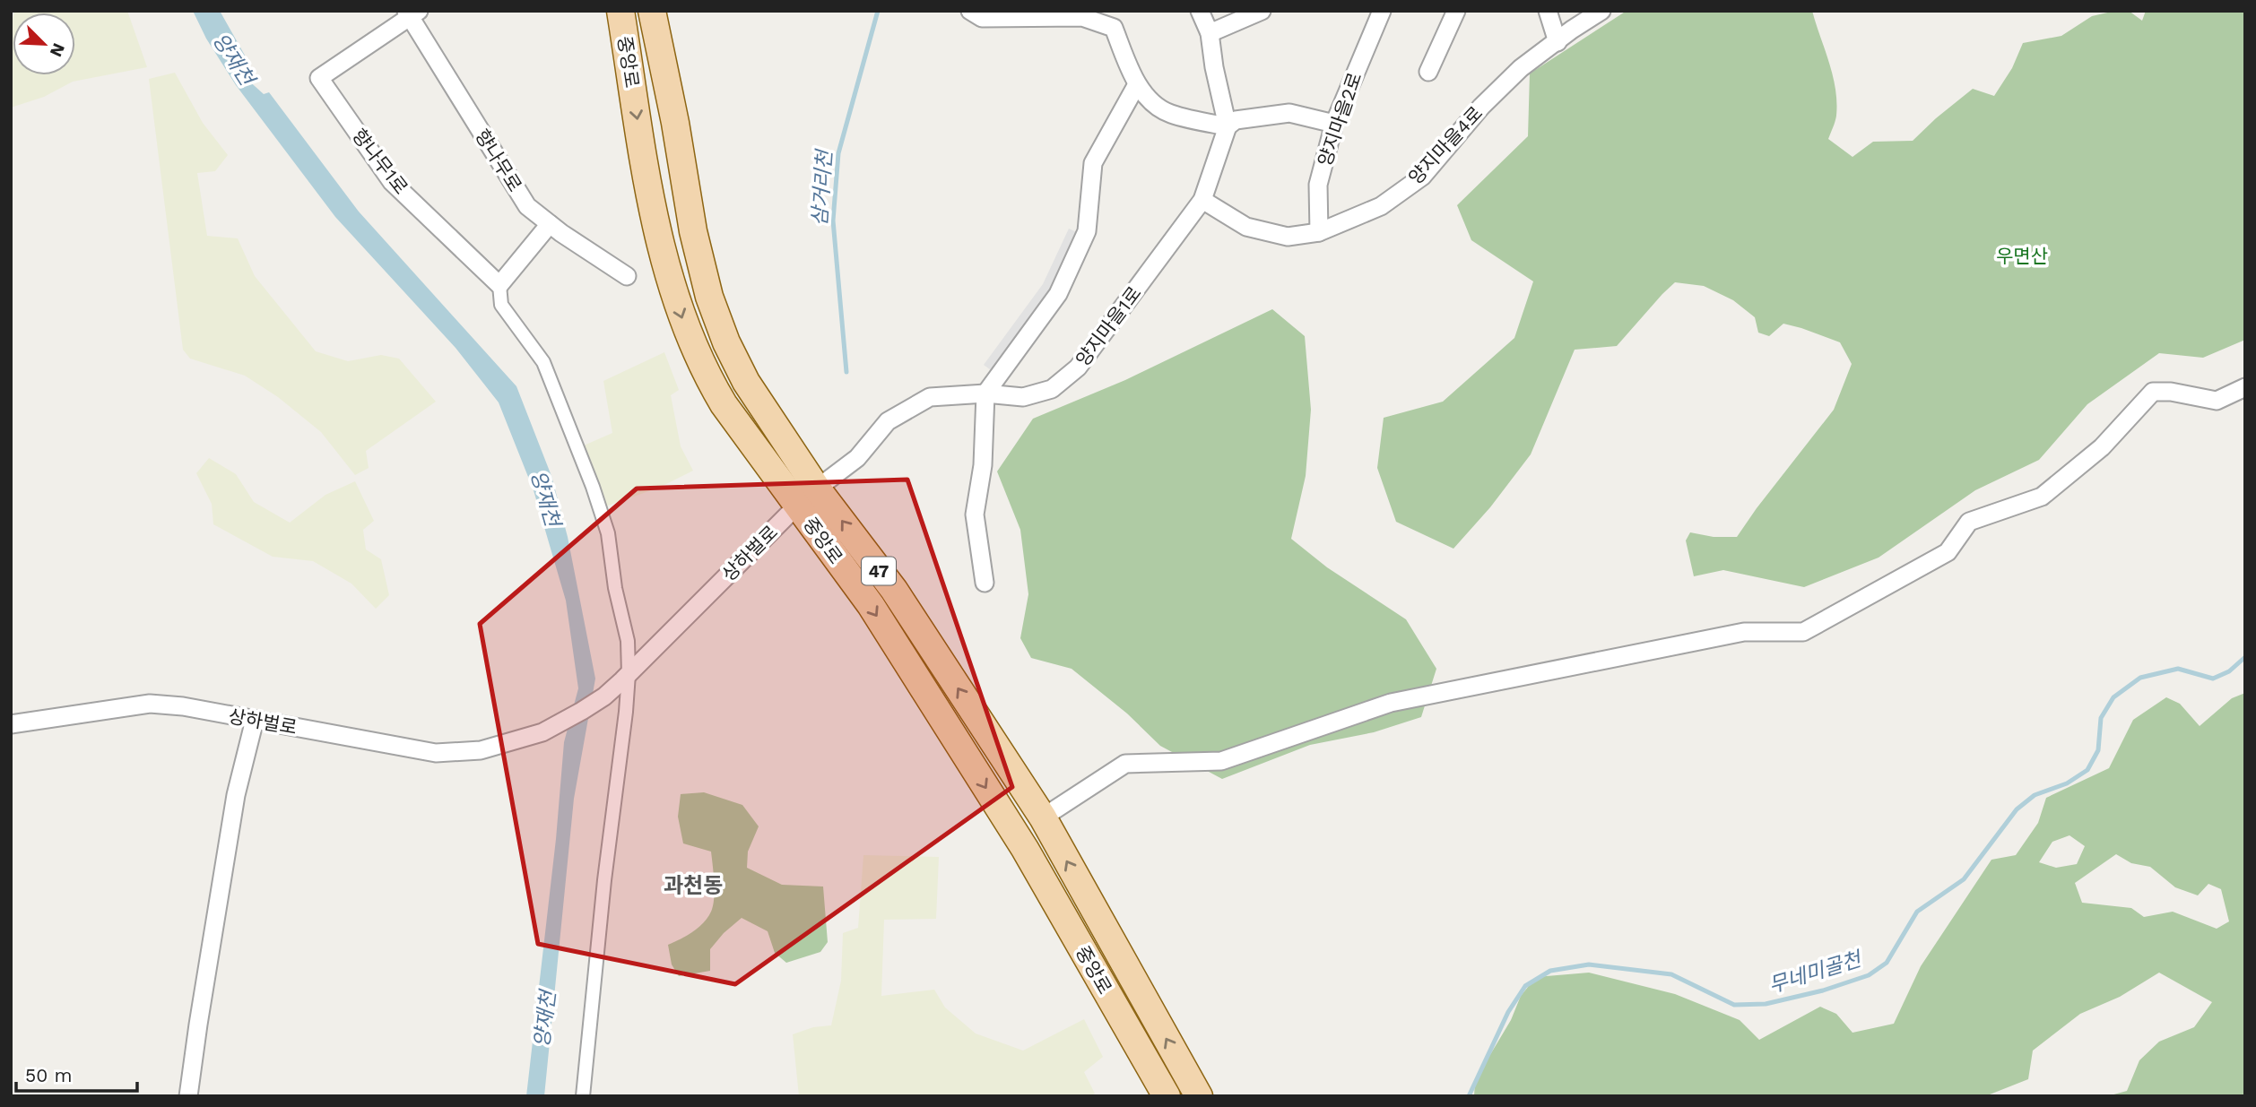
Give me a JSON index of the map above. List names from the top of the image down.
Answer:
{
  "streets": {
    "main road": ["중앙로", "47"],
    "street": [
      "양지마을2로",
      "양지마을4로",
      "향나무로",
      "향나무1로",
      "양지마을1로",
      "상하벌로"
    ]
  },
  "crossings": [
    ["중앙로", "양지마을1로"],
    ["중앙로", "상하벌로"],
    ["양지마을2로", "양지마을4로"],
    ["양지마을4로", "양지마을1로"],
    ["향나무로", "향나무1로"]
  ],
  "districts": ["과천동"],
  "water": ["양재천", "삼거리천", "무네미골천"],
  "parks": ["우면산"],
  "scale_bar": "50 m",
  "north": "bottom right"
}
